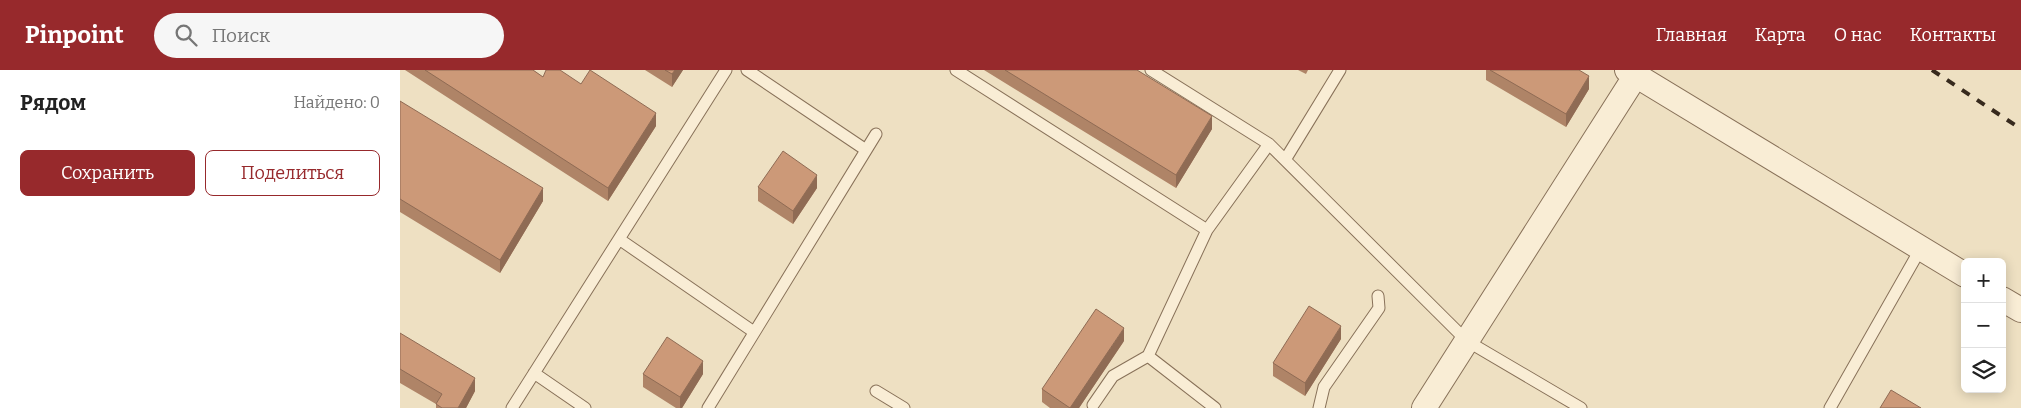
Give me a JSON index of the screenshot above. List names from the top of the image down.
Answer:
{
  "page": {
    "header": "Pinpoint",
    "search": "Поиск",
    "nav": [
      "Главная",
      "Карта",
      "О нас",
      "Контакты"
    ],
    "heading": ["Рядом", "Найдено: 0"],
    "buttons": ["Сохранить", "Поделиться"],
    "map_buttons": ["+", "−"]
  }
}
